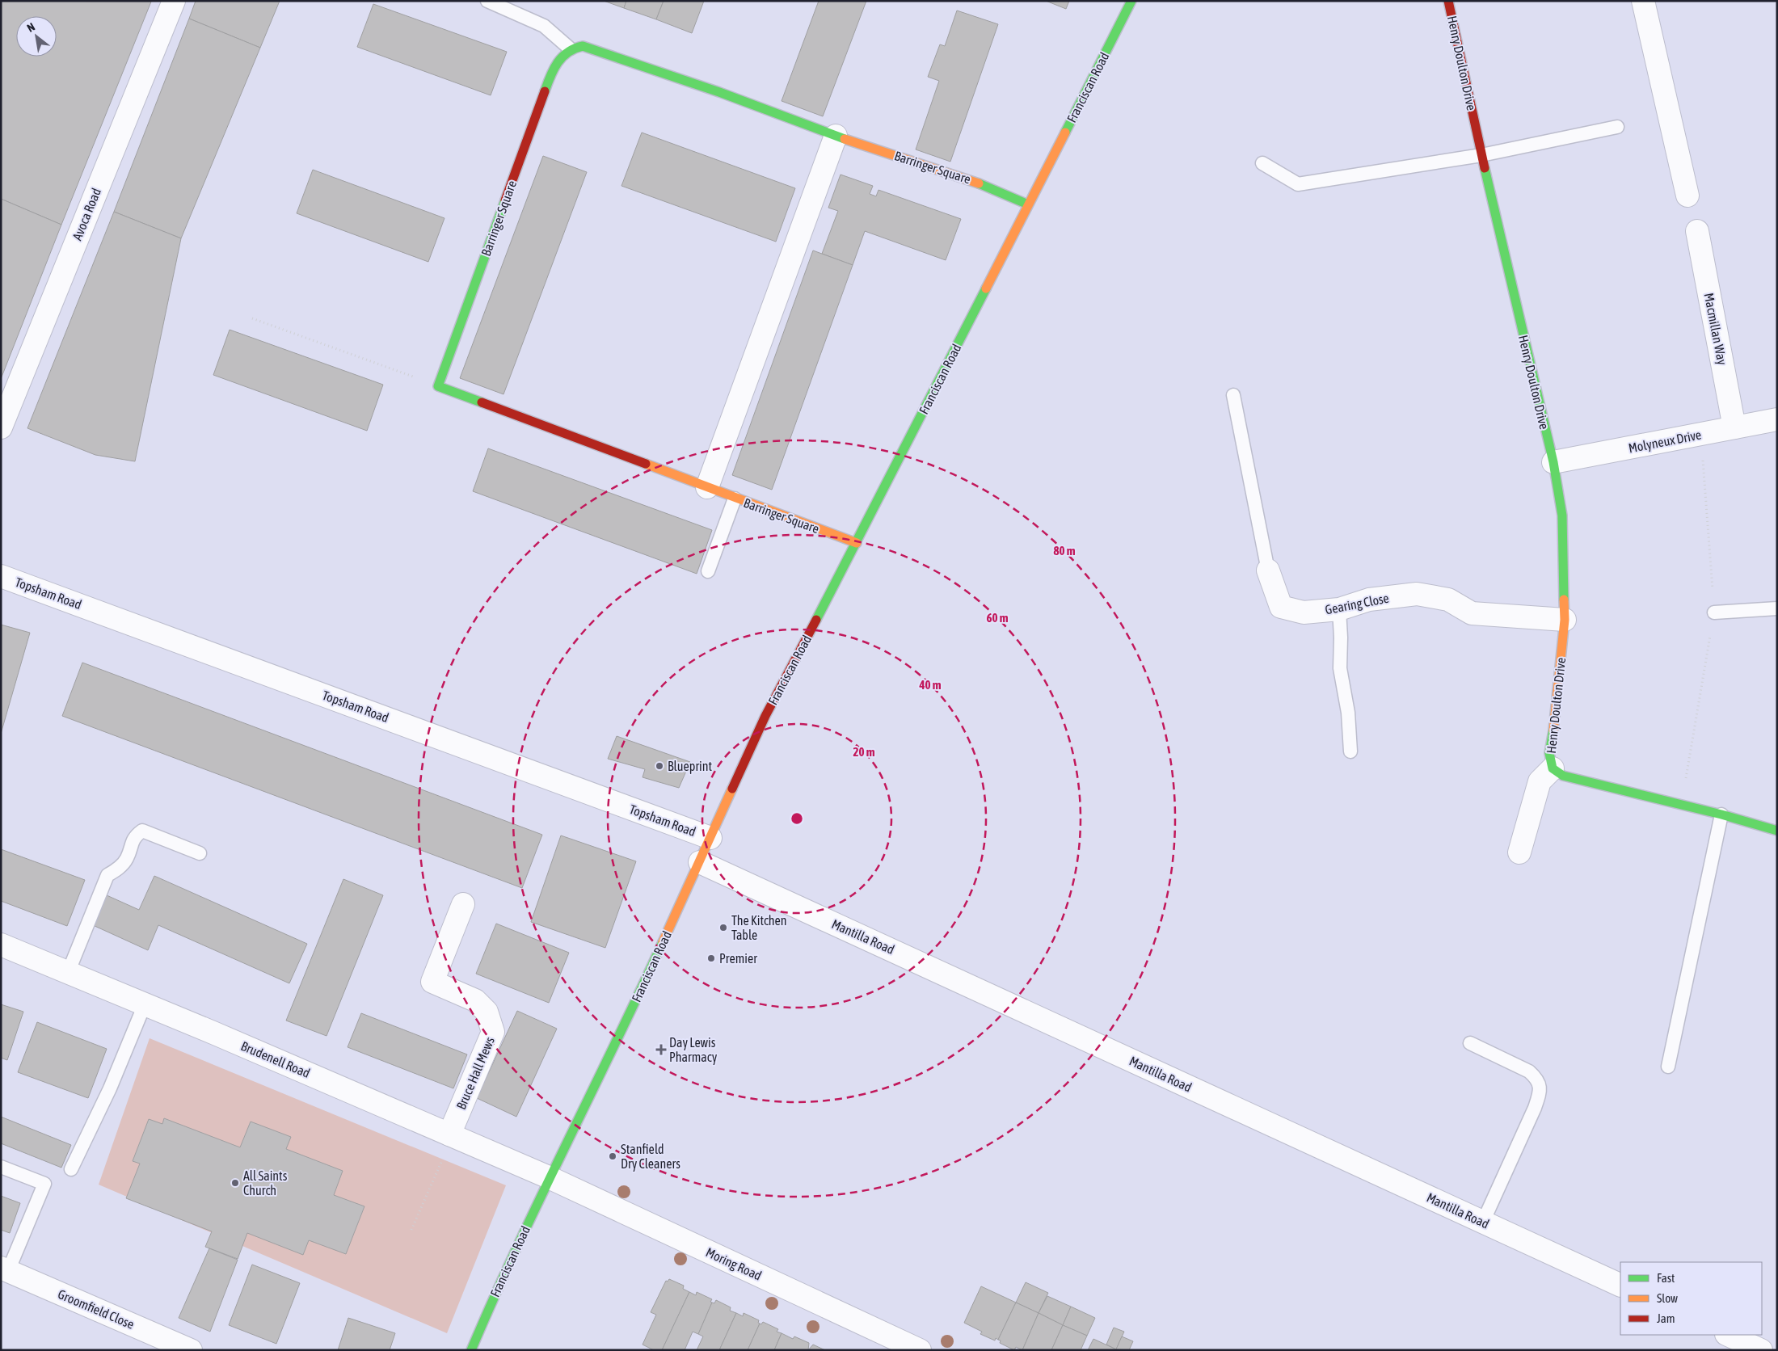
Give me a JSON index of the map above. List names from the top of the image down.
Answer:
{
  "streets": {
    "street": [
      "Henry Doulton Drive",
      "Franciscan Road",
      "Barringer Square",
      "Avoca Road",
      "Macmillan Way",
      "Molyneux Drive",
      "Topsham Road",
      "Gearing Close",
      "Mantilla Road",
      "Brudenell Road",
      "Bruce Hall Mews",
      "Moring Road",
      "Groomfield Close"
    ]
  },
  "crossings": [
    ["Henry Doulton Drive", "Molyneux Drive"],
    ["Henry Doulton Drive", "Gearing Close"],
    ["Franciscan Road", "Barringer Square"],
    ["Franciscan Road", "Topsham Road"],
    ["Franciscan Road", "Mantilla Road"],
    ["Franciscan Road", "Brudenell Road"],
    ["Franciscan Road", "Moring Road"],
    ["Macmillan Way", "Molyneux Drive"],
    ["Brudenell Road", "Bruce Hall Mews"],
    ["Brudenell Road", "Moring Road"]
  ],
  "places": {
    "other": [
      "Blueprint",
      "The Kitchen Table",
      "Premier",
      "Stanfield Dry Cleaners",
      "All Saints Church"
    ],
    "health": ["Day Lewis Pharmacy"]
  },
  "legend": ["Fast", "Slow", "Jam"],
  "north": "top left",
  "rings": [
    "80 m",
    "60 m",
    "40 m",
    "20 m"
  ]
}
